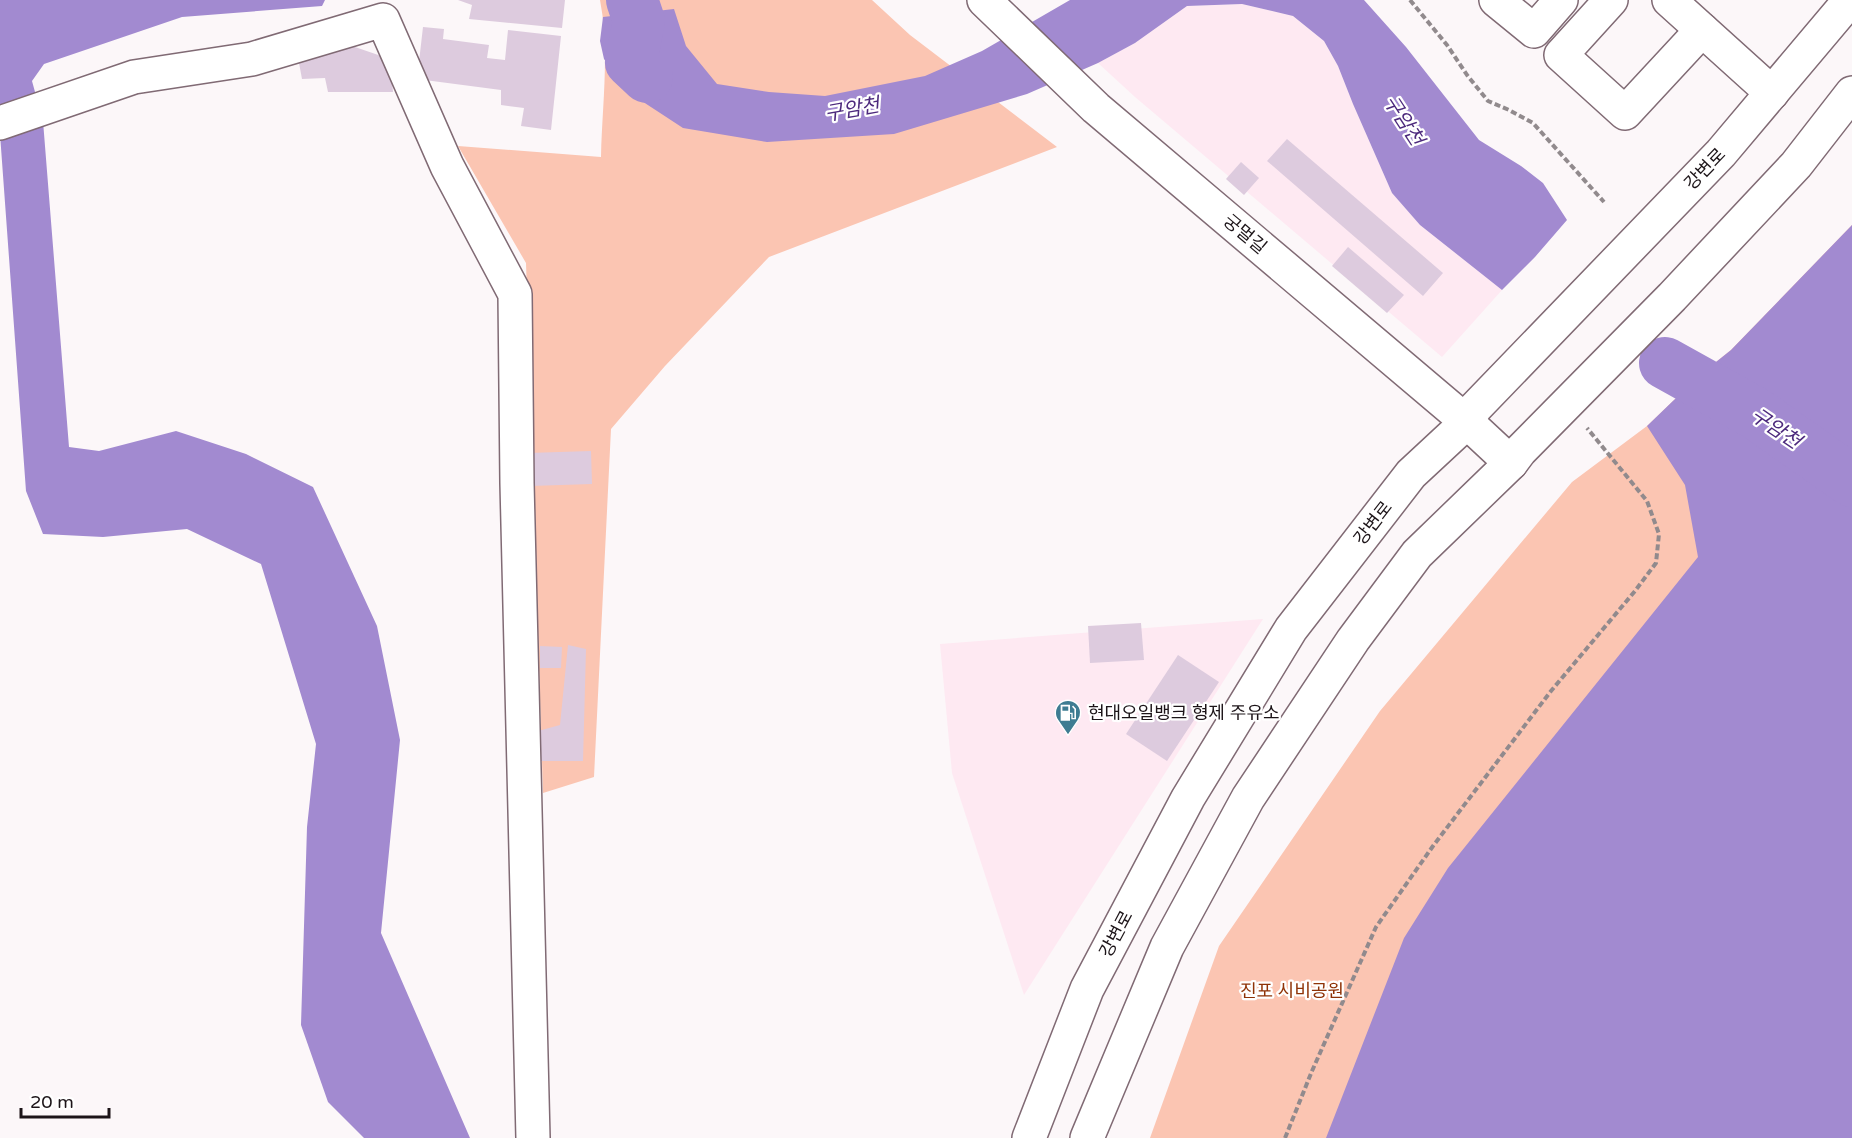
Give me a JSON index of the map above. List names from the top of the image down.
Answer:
{
  "streets": {
    "street": ["강변로", "궁멀길"]
  },
  "crossings": [
    ["강변로", "궁멀길"]
  ],
  "water": ["구암천"],
  "parks": ["진포 시비공원"],
  "places": {
    "fuel station": ["현대오일뱅크 형제 주유소"]
  },
  "scale_bar": "20 m"
}
